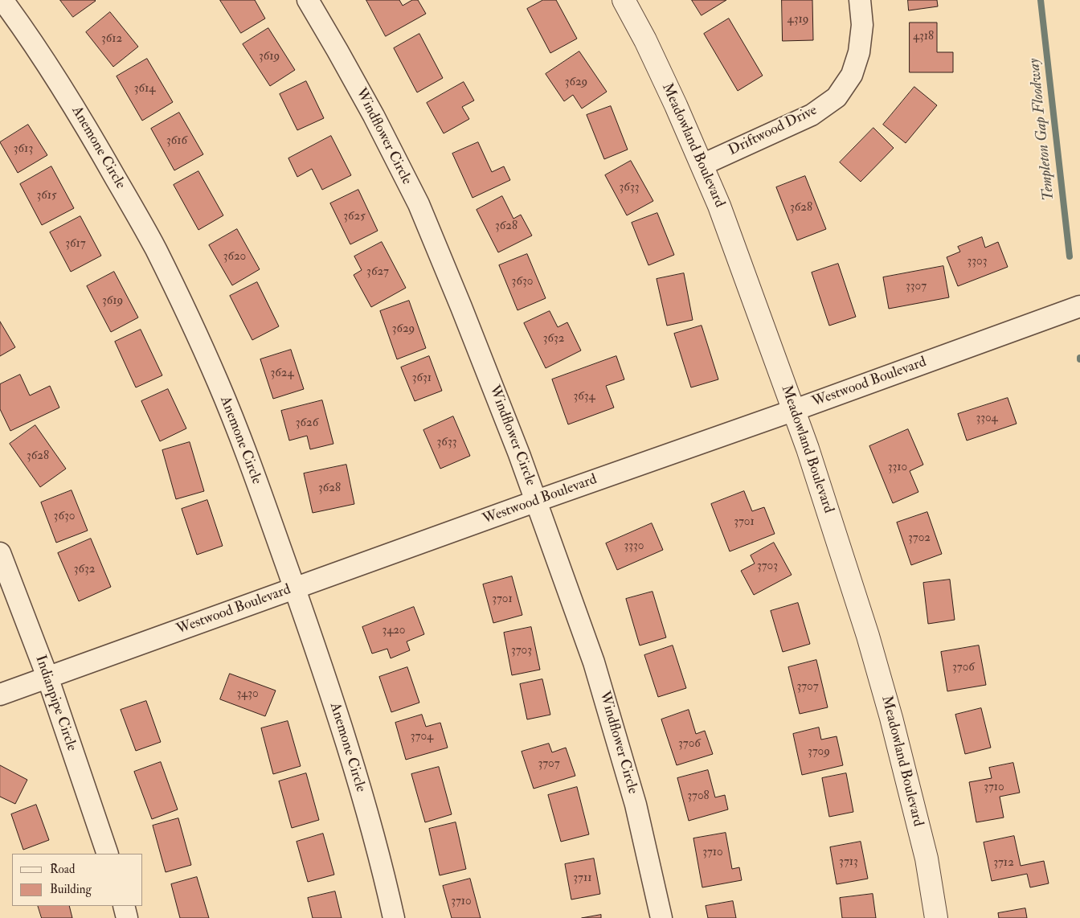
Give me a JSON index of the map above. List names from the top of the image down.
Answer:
{
  "streets": {
    "street": [
      "Driftwood Drive",
      "Windflower Circle",
      "Meadowland Boulevard",
      "Anemone Circle",
      "Westwood Boulevard",
      "Indianpipe Circle"
    ]
  },
  "crossings": [
    ["Driftwood Drive", "Meadowland Boulevard"],
    ["Windflower Circle", "Westwood Boulevard"],
    ["Meadowland Boulevard", "Westwood Boulevard"],
    ["Anemone Circle", "Westwood Boulevard"],
    ["Westwood Boulevard", "Indianpipe Circle"]
  ],
  "water": ["Templeton Gap Floodway"],
  "house_numbers": [
    "4319",
    "4318",
    "3612",
    "3619",
    "3629",
    "3614",
    "3616",
    "3613",
    "3633",
    "3615",
    "3628",
    "3625",
    "3628",
    "3617",
    "3620",
    "3303",
    "3627",
    "3630",
    "3307",
    "3619",
    "3629",
    "3632",
    "3624",
    "3631",
    "3634",
    "3304",
    "3626",
    "3633",
    "3628",
    "3310",
    "3628",
    "3630",
    "3701",
    "3702",
    "3330",
    "3703",
    "3632",
    "3701",
    "3420",
    "3703",
    "3706",
    "3707",
    "3430",
    "3704",
    "3706",
    "3709",
    "3707",
    "3710",
    "3708",
    "3710",
    "3713",
    "3712",
    "3711",
    "3710"
  ],
  "legend": ["Road", "Building"]
}
